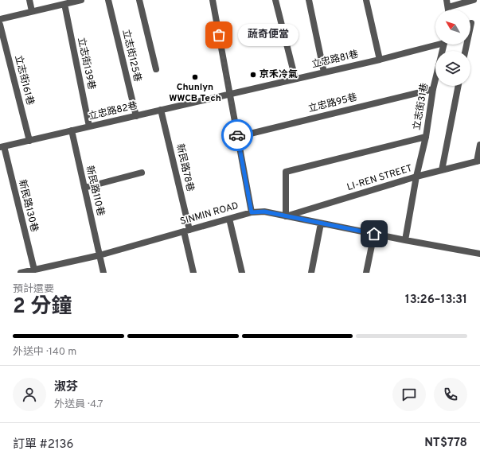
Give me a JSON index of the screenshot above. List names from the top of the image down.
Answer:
{
  "streets": {
    "street": [
      "立志街125巷",
      "立忠路81巷",
      "立志街139巷",
      "立志街161巷",
      "立忠路95巷",
      "立志街31巷",
      "立忠路82巷",
      "新民路78巷",
      "LI-REN STREET",
      "新民路110巷",
      "新民路130巷",
      "SINMIN ROAD"
    ]
  },
  "crossings": [
    ["立志街125巷", "立忠路82巷"],
    ["立忠路81巷", "立忠路82巷"],
    ["立志街139巷", "立忠路82巷"],
    ["立志街161巷", "立忠路82巷"],
    ["立忠路95巷", "立志街31巷"],
    ["立志街31巷", "LI-REN STREET"],
    ["立志街31巷", "SINMIN ROAD"],
    ["立忠路82巷", "新民路78巷"],
    ["立忠路82巷", "新民路110巷"],
    ["立忠路82巷", "新民路130巷"],
    ["新民路78巷", "SINMIN ROAD"],
    ["LI-REN STREET", "SINMIN ROAD"],
    ["新民路110巷", "SINMIN ROAD"],
    ["新民路130巷", "SINMIN ROAD"]
  ],
  "places": ["蔬奇便當", "京禾冷氣", "Chunlyn WWCB Tech"],
  "north": "top left",
  "page": {
    "bubble": "蔬奇便當",
    "heading": ["2 分鐘", "預計還要", "13:26–13:31"],
    "panel": [
      "淑芬",
      "外送員 · 4.7",
      "訂單 #2136",
      "NT$778"
    ],
    "bar": "外送中 · 140 m"
  }
}
